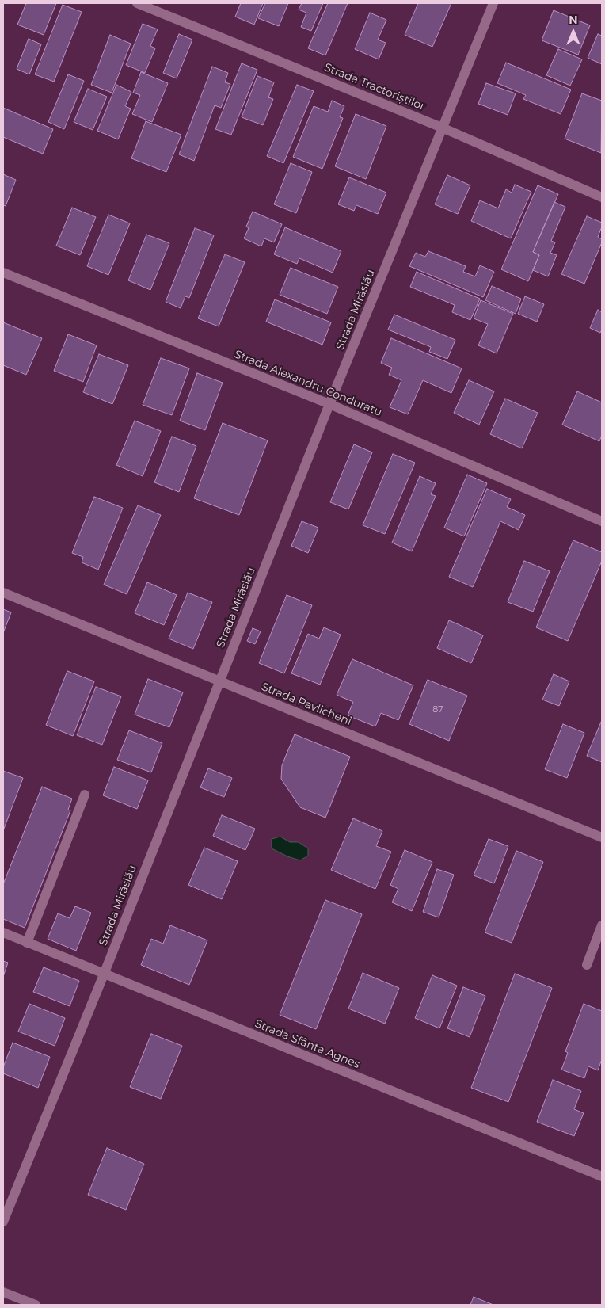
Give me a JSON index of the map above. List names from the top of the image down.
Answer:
{
  "streets": {
    "street": [
      "Strada Tractoriștilor",
      "Strada Mirăslău",
      "Strada Alexandru Conduratu",
      "Strada Pavlicheni",
      "Strada Sfânta Agnes"
    ]
  },
  "crossings": [
    ["Strada Tractoriștilor", "Strada Mirăslău"],
    ["Strada Mirăslău", "Strada Alexandru Conduratu"],
    ["Strada Mirăslău", "Strada Pavlicheni"],
    ["Strada Mirăslău", "Strada Sfânta Agnes"]
  ],
  "house_numbers": ["87"],
  "north": "top"
}
